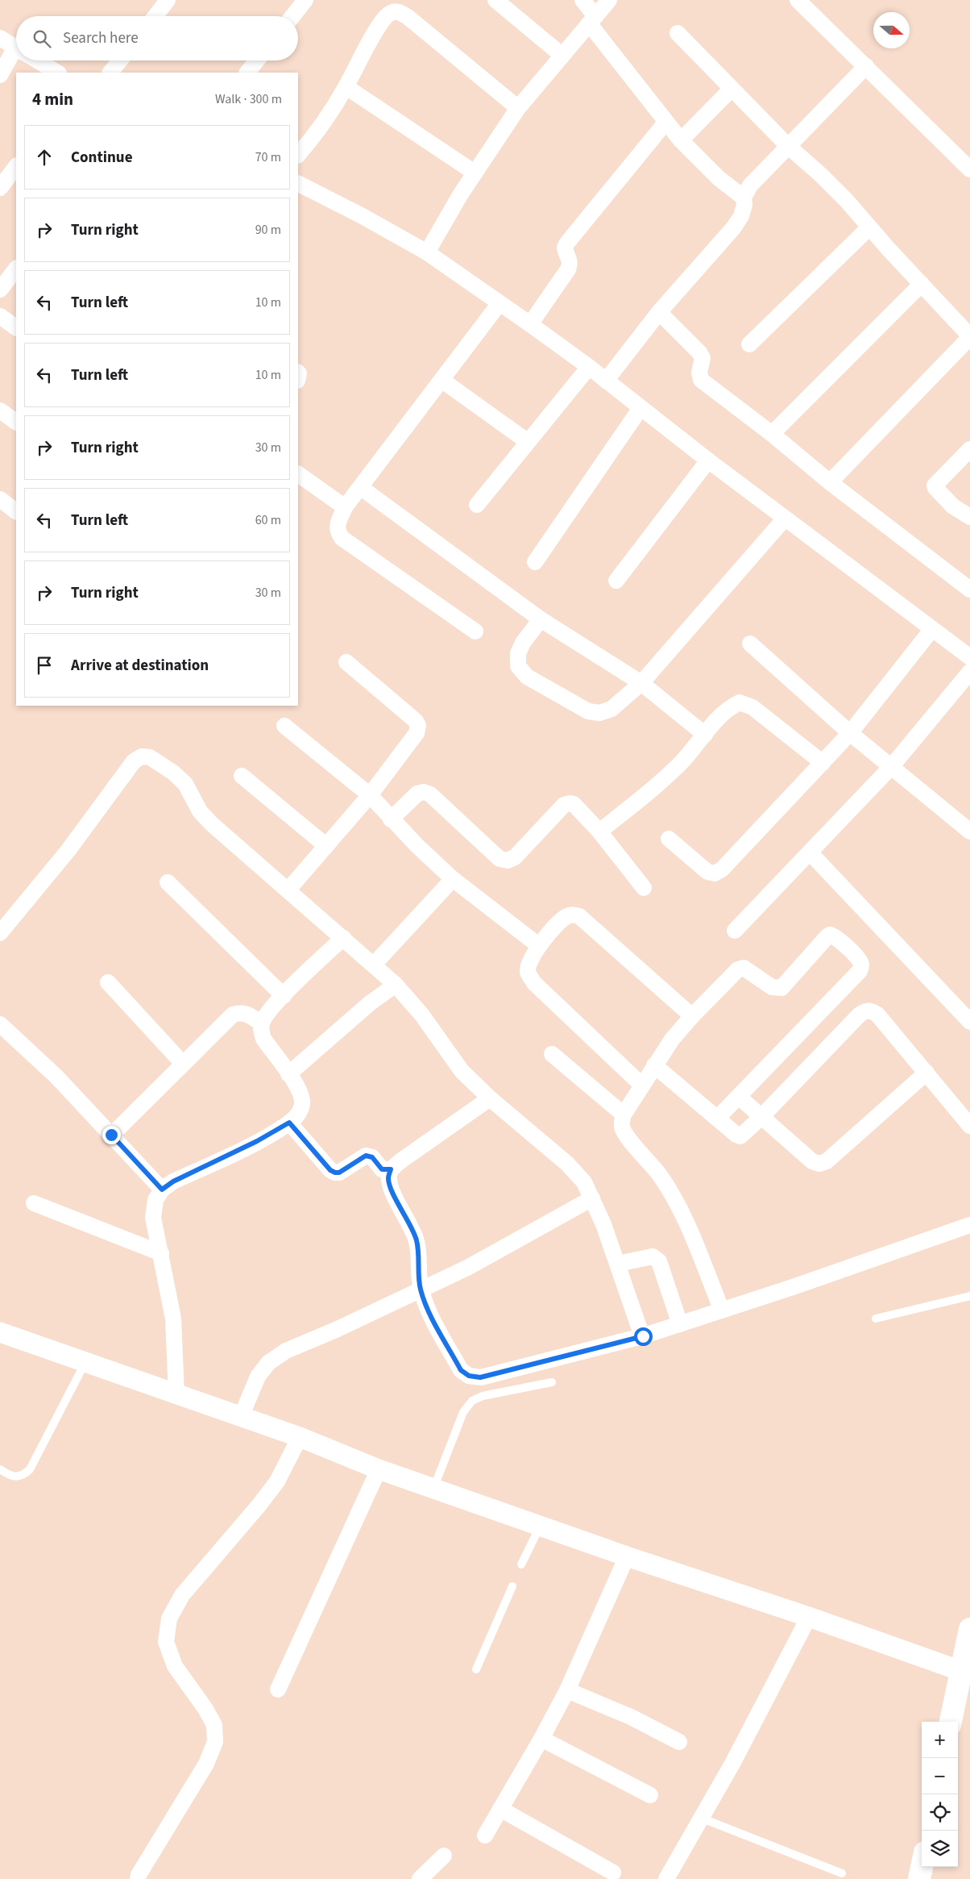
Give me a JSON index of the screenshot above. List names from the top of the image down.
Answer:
{
  "north": "right",
  "page": {
    "search": "Search here",
    "heading": ["4 min", "Walk · 300 m"],
    "list": [
      ["Continue", "70 m"],
      ["Turn right", "90 m"],
      ["Turn left", "10 m"],
      ["Turn left", "10 m"],
      ["Turn right", "30 m"],
      ["Turn left", "60 m"],
      ["Turn right", "30 m"],
      "Arrive at destination"
    ],
    "map_buttons": ["+", "−"]
  }
}
